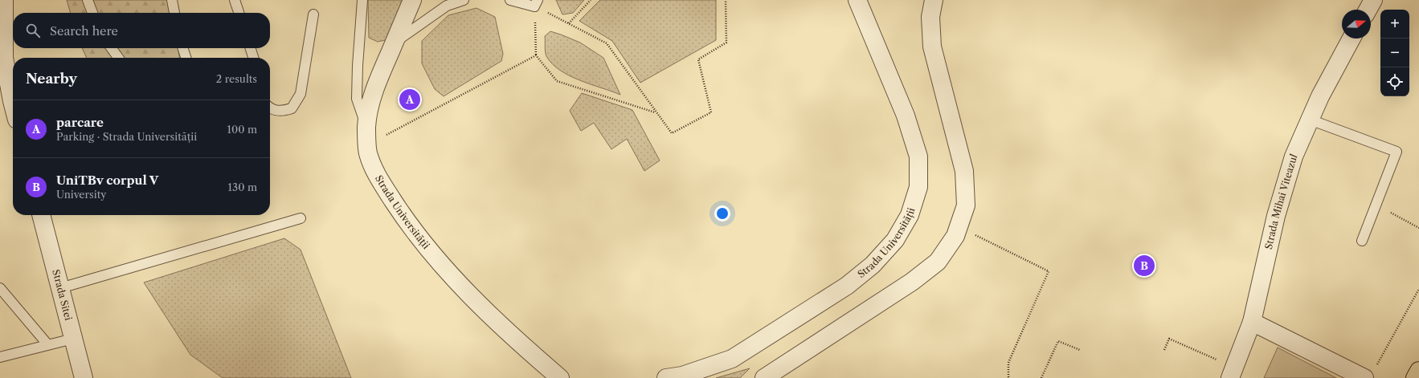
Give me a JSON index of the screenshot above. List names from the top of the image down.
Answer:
{
  "streets": {
    "street": ["Strada Mihai Viteazul", "Strada Universității", "Strada Sitei"]
  },
  "north": "right",
  "page": {
    "map_buttons": ["+", "−"],
    "search": "Search here",
    "heading": ["Nearby", "2 results"],
    "pins": ["A", "B"],
    "list": [
      {
        "mark": "A",
        "name": "parcare",
        "note": "Parking · Strada Universității",
        "value": "100 m"
      },
      {
        "mark": "B",
        "name": "UniTBv corpul V",
        "note": "University",
        "value": "130 m"
      }
    ]
  }
}
